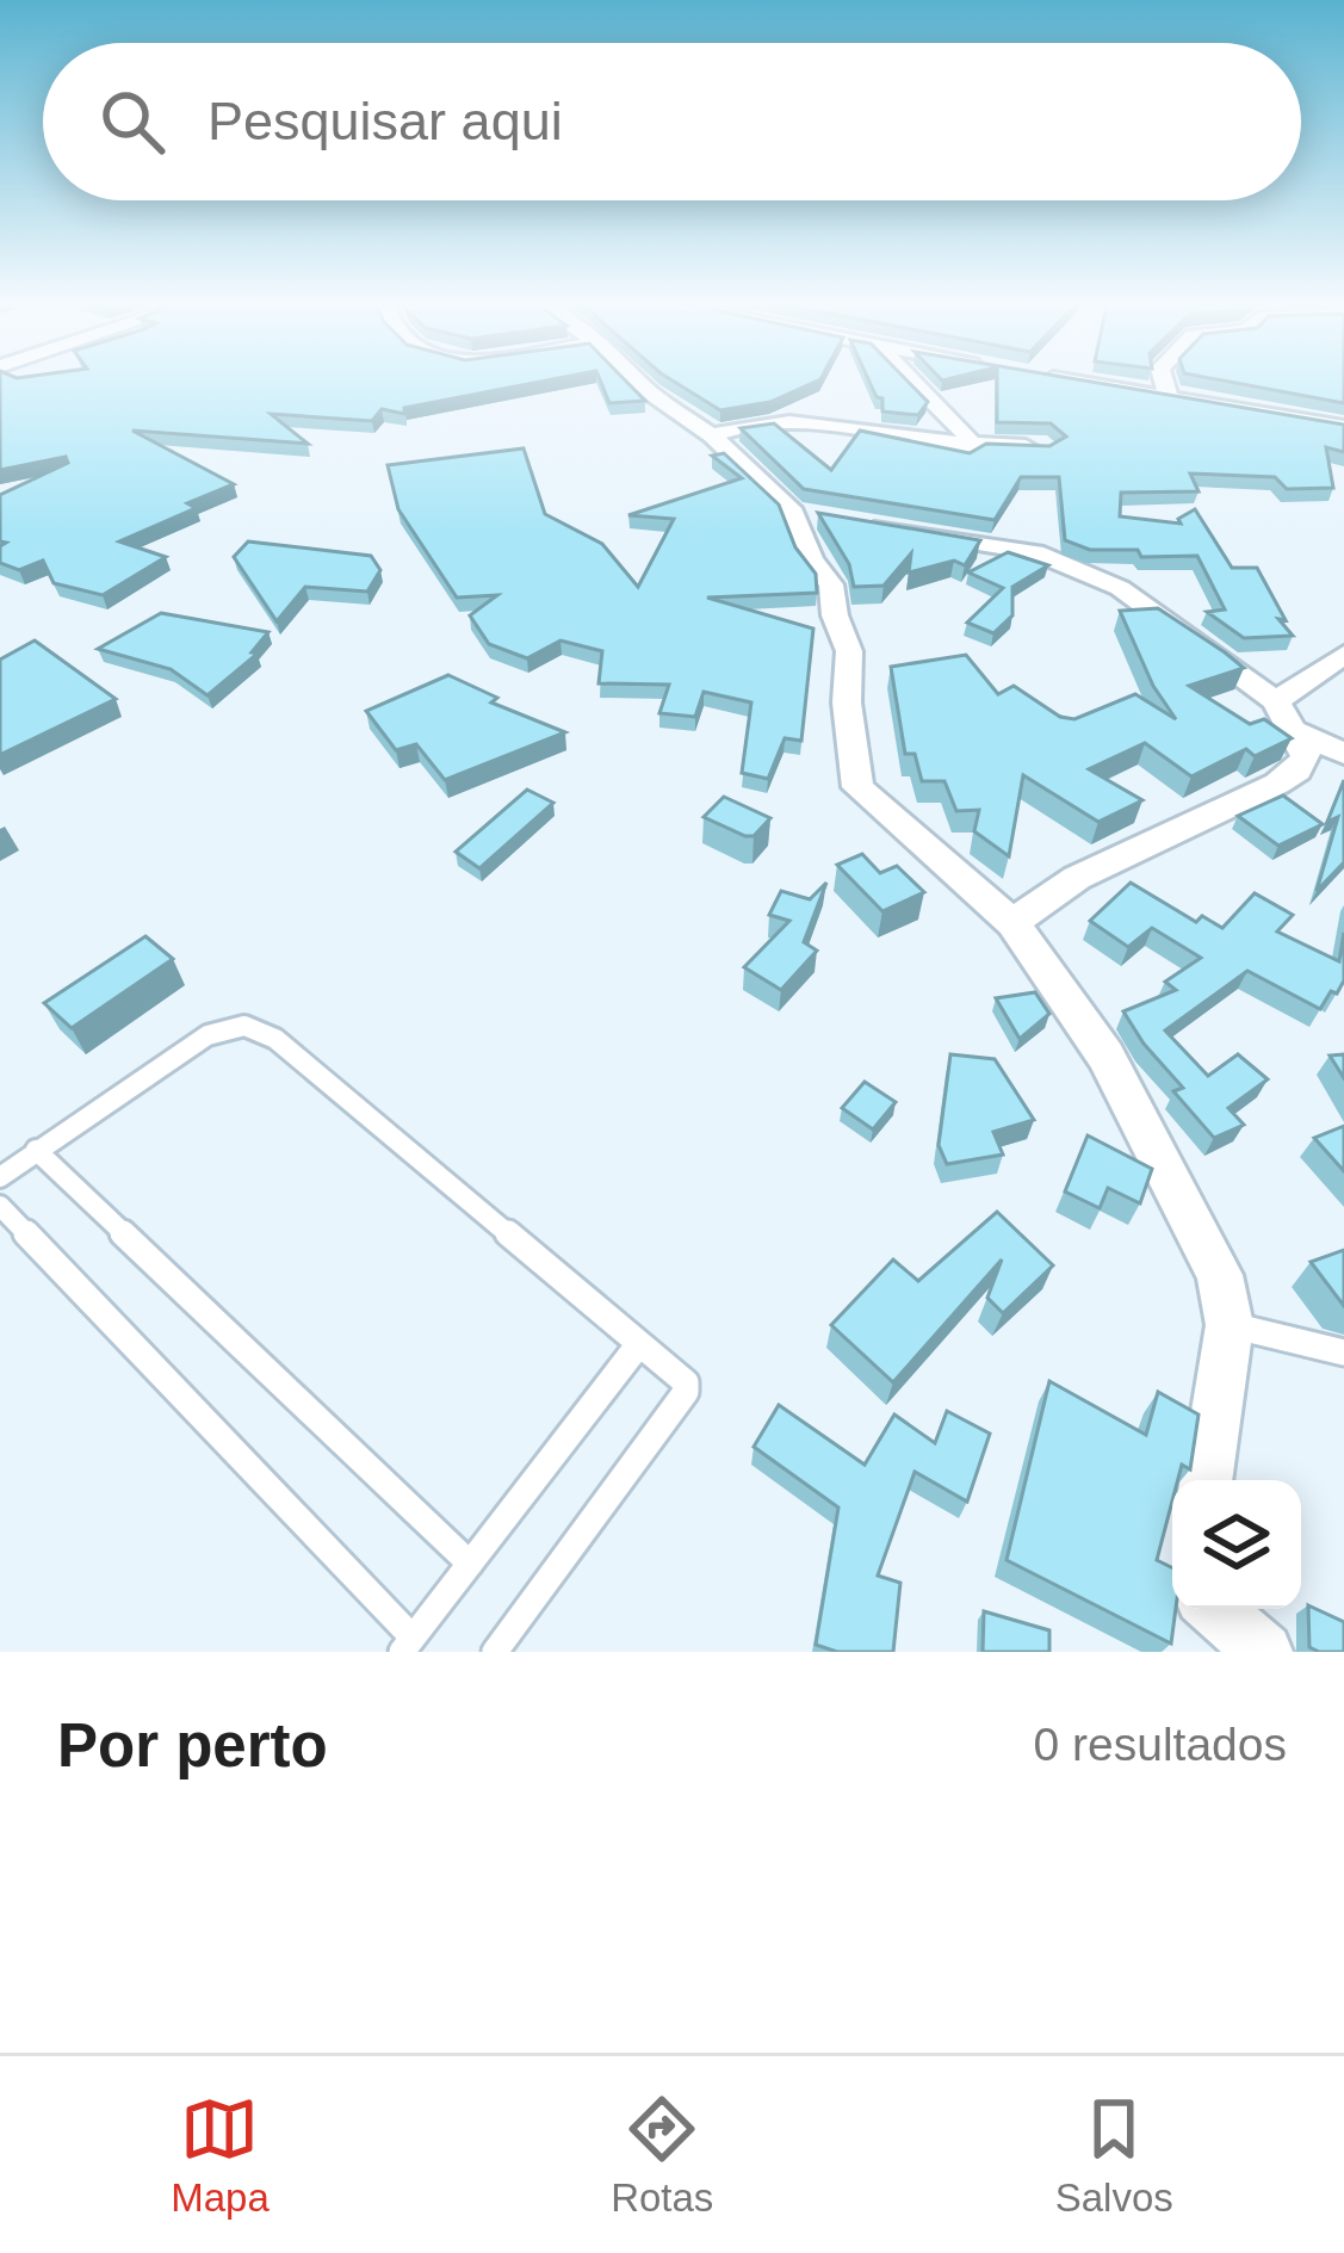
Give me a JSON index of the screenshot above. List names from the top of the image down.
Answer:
{
  "page": {
    "search": "Pesquisar aqui",
    "heading": ["Por perto", "0 resultados"],
    "nav": ["Mapa", "Rotas", "Salvos"]
  }
}
